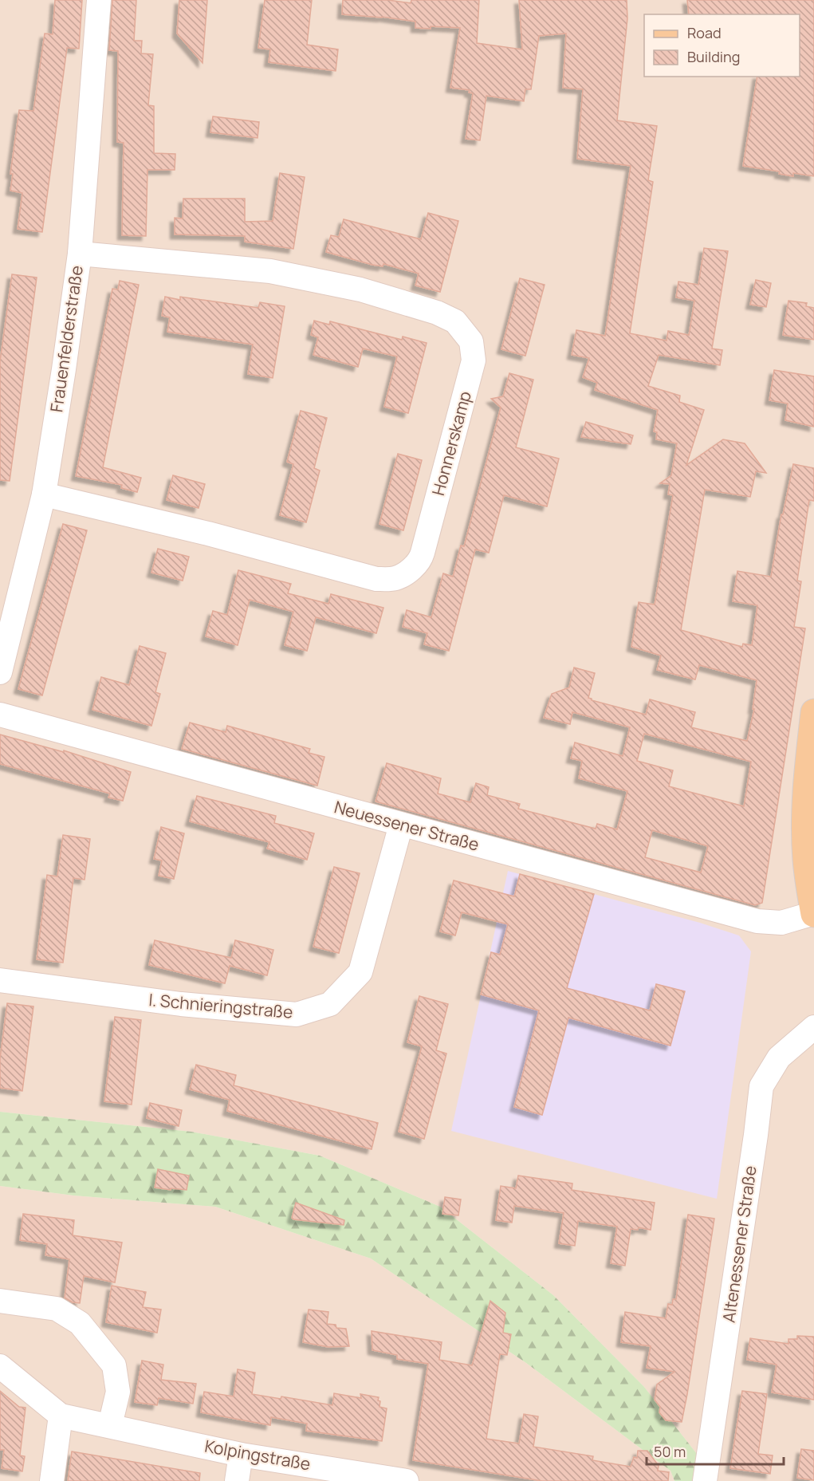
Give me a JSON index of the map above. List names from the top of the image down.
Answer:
{
  "streets": {
    "street": [
      "Frauenfelderstraße",
      "Honnerskamp",
      "Neuessener Straße",
      "I. Schnieringstraße",
      "Altenessener Straße",
      "Kolpingstraße"
    ]
  },
  "crossings": [
    ["Frauenfelderstraße", "Honnerskamp"],
    ["Neuessener Straße", "I. Schnieringstraße"]
  ],
  "legend": ["Road", "Building"],
  "scale_bar": "50 m"
}
